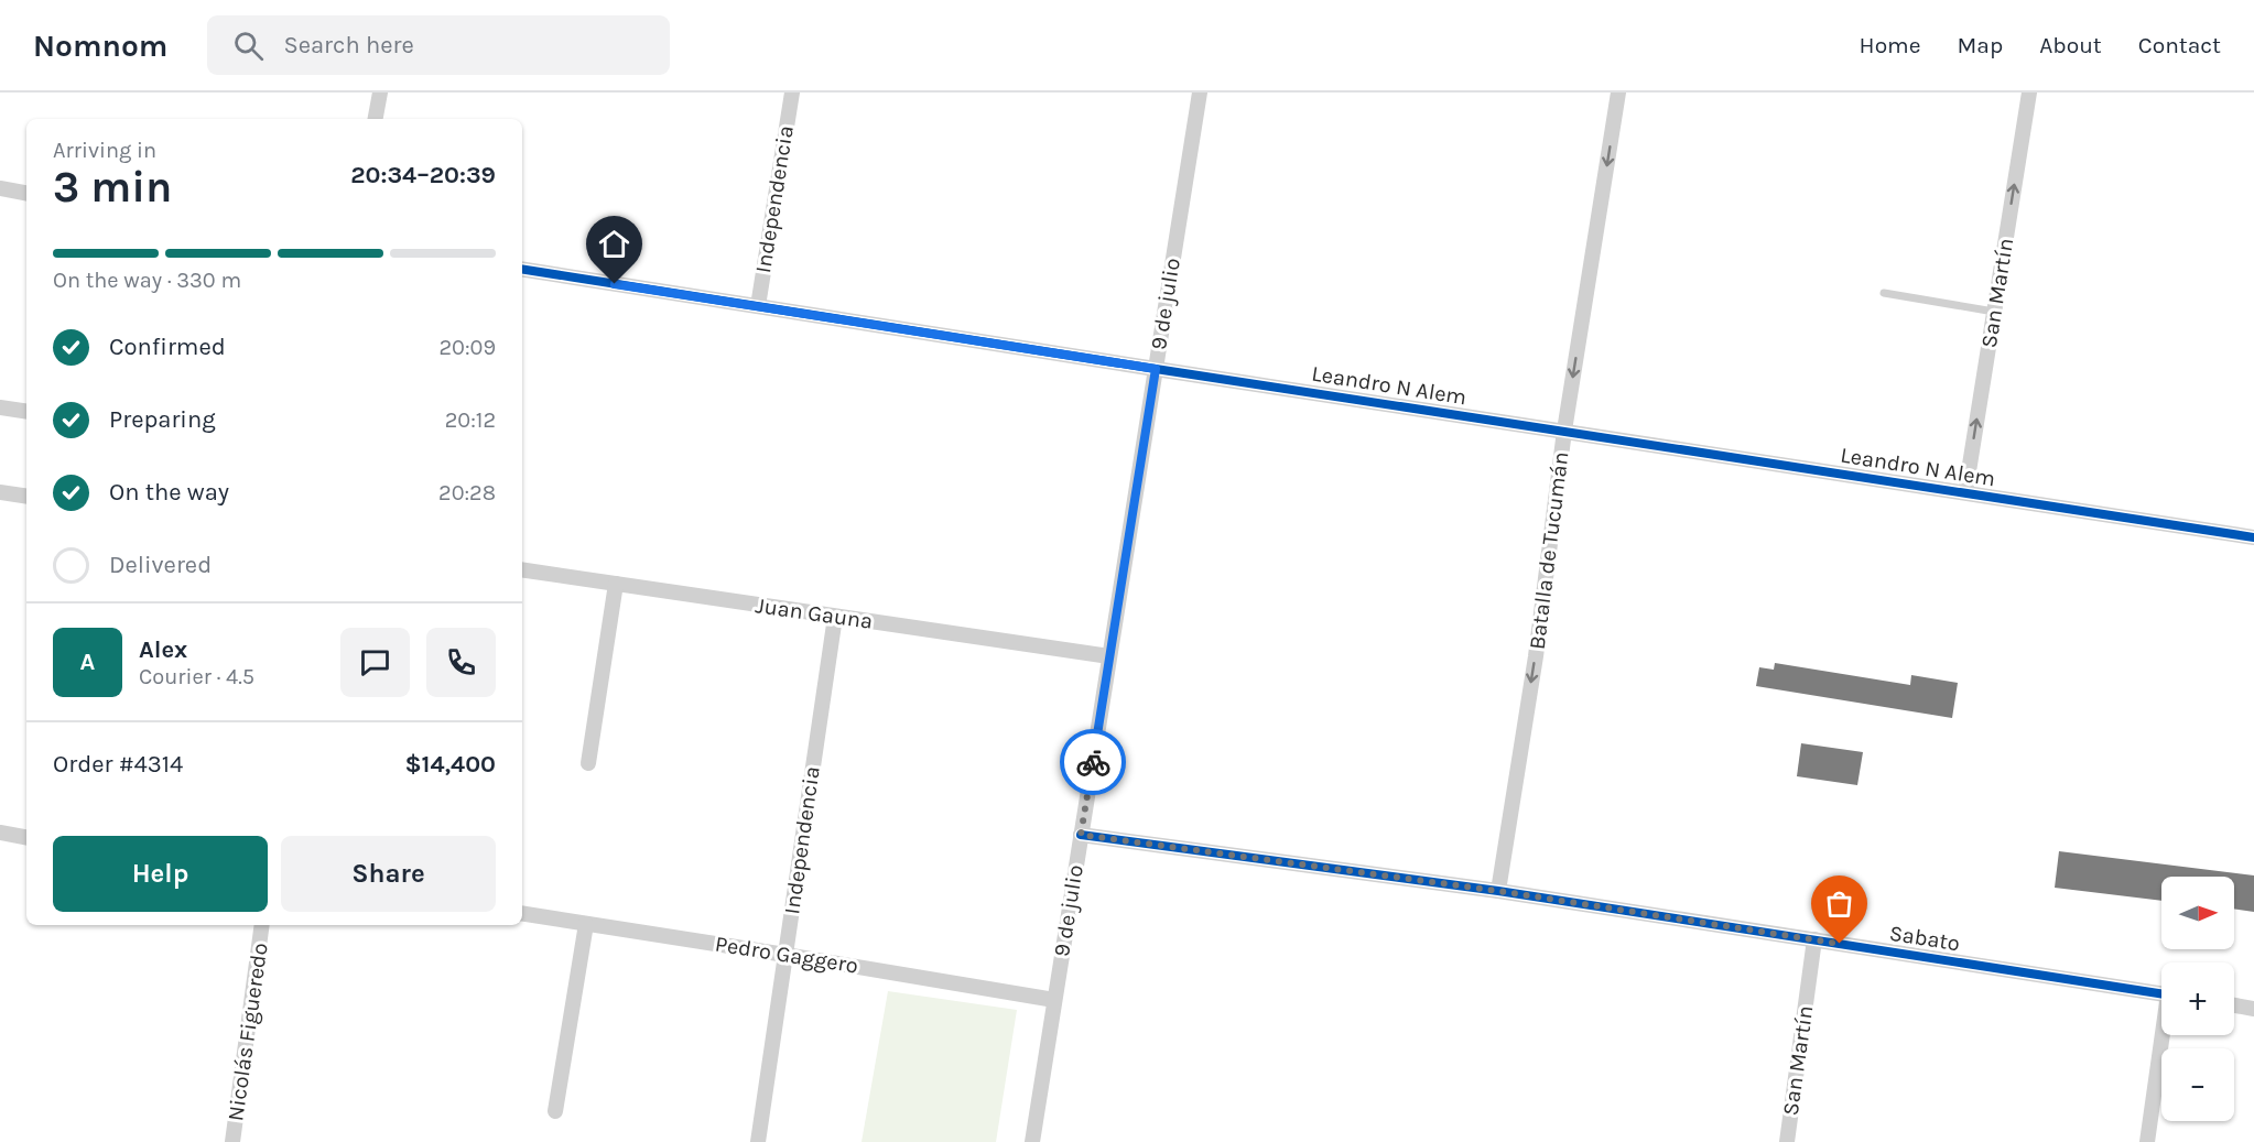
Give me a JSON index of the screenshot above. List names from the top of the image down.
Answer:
{
  "streets": {
    "street": [
      "Independencia",
      "San Martín",
      "9 de julio",
      "Leandro N Alem",
      "Batalla de Tucumán",
      "Juan Gauna",
      "Sabato",
      "Pedro Gaggero",
      "Nicolás Figueredo"
    ]
  },
  "crossings": [
    ["Independencia", "Leandro N Alem"],
    ["Independencia", "Juan Gauna"],
    ["Independencia", "Pedro Gaggero"],
    ["San Martín", "Leandro N Alem"],
    ["San Martín", "Sabato"],
    ["9 de julio", "Leandro N Alem"],
    ["9 de julio", "Juan Gauna"],
    ["9 de julio", "Sabato"],
    ["9 de julio", "Pedro Gaggero"],
    ["Leandro N Alem", "Batalla de Tucumán"],
    ["Batalla de Tucumán", "Sabato"]
  ],
  "one_way": ["San Martín", "Batalla de Tucumán"],
  "north": "right",
  "page": {
    "header": "Nomnom",
    "search": "Search here",
    "nav": [
      "Home",
      "Map",
      "About",
      "Contact"
    ],
    "heading": ["3 min", "Arriving in", "20:34–20:39"],
    "panel": [
      "Alex",
      "Courier · 4.5",
      "Order #4314",
      "$14,400"
    ],
    "bar": "On the way · 330 m",
    "list": [
      ["Confirmed", "20:09"],
      ["Preparing", "20:12"],
      ["On the way", "20:28"],
      "Delivered"
    ],
    "round": "A",
    "buttons": ["Help", "Share"],
    "map_buttons": ["+", "−"]
  }
}
